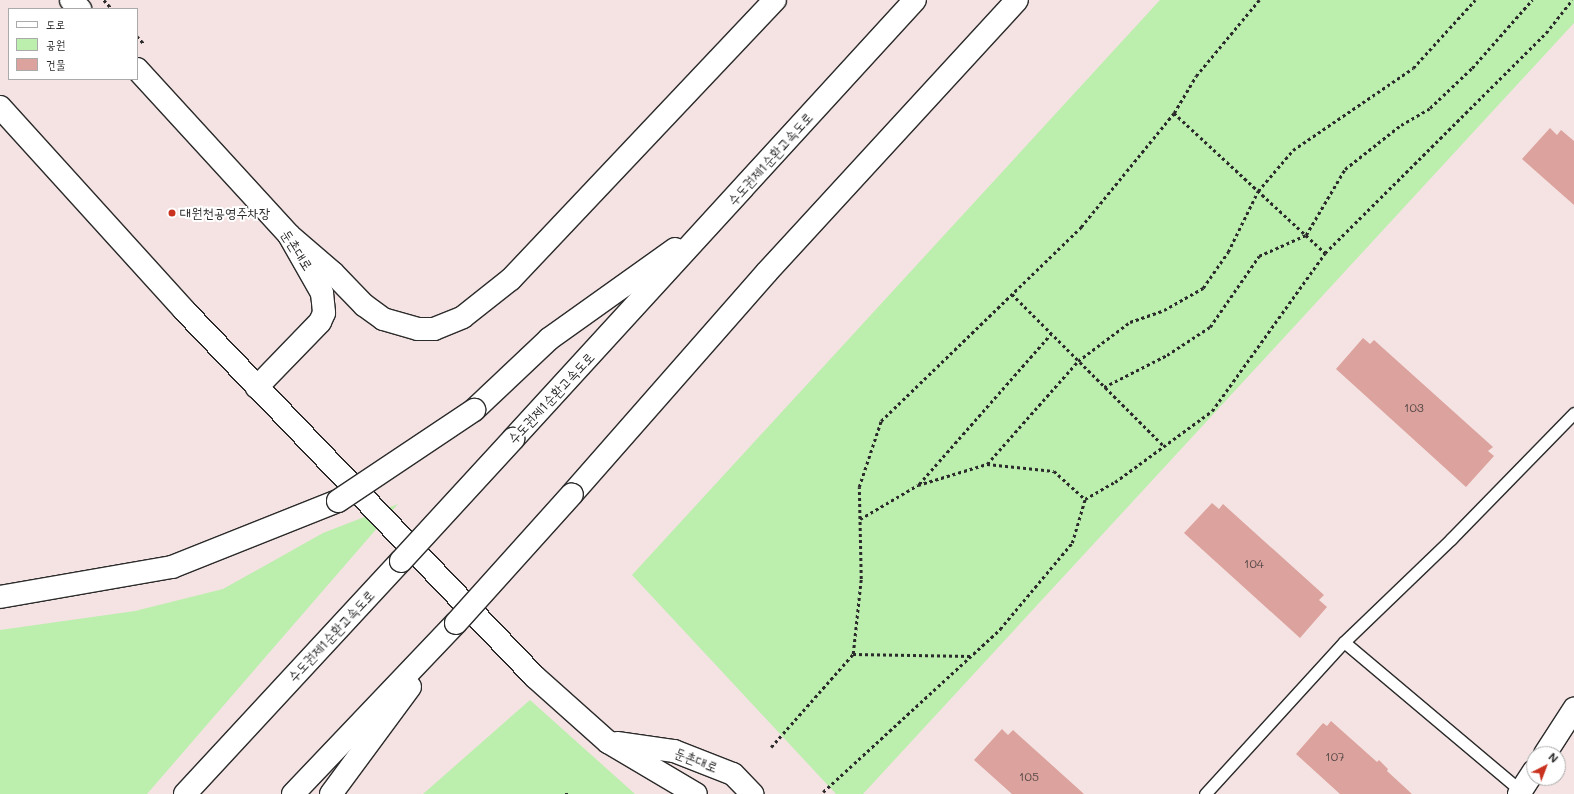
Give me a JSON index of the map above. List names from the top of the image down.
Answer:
{
  "streets": {
    "main road": ["수도권제1순환고속도로", "둔촌대로"]
  },
  "places": ["대원천공영주차장"],
  "house_numbers": [
    "103",
    "104",
    "107",
    "105"
  ],
  "legend": ["도로", "공원", "건물"],
  "north": "top right"
}
